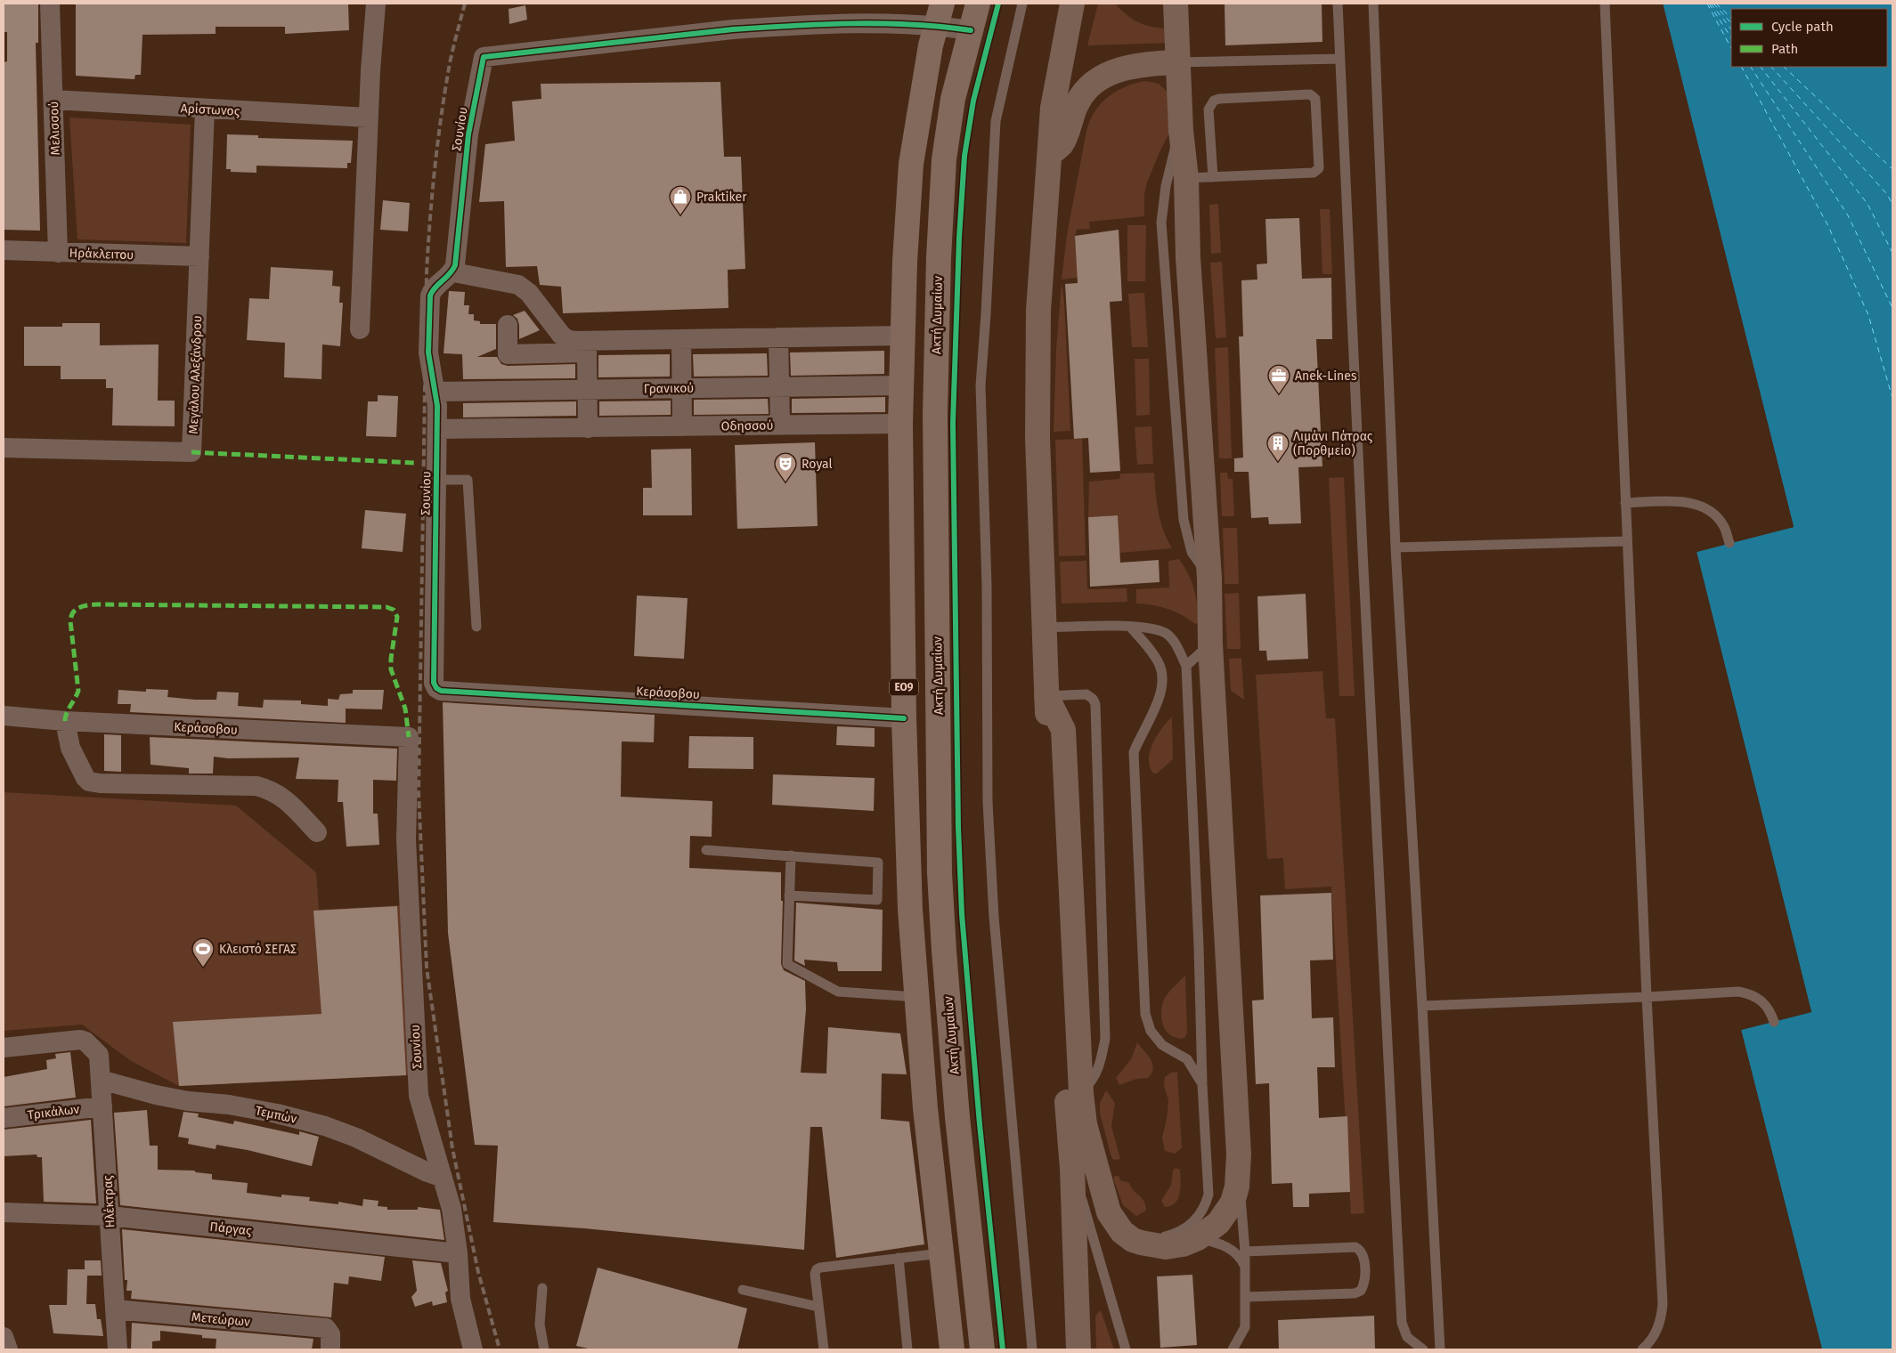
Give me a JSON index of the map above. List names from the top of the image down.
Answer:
{
  "streets": {
    "main road": ["Ακτή Δυμαίων", "ΕΟ9"],
    "street": [
      "Αρίστωνος",
      "Μελισσού",
      "Σουνίου",
      "Ηράκλειτου",
      "Μεγάλου Αλεξάνδρου",
      "Γρανικού",
      "Οδησσού",
      "Κεράσοβου",
      "Τρικάλων",
      "Τεμπών",
      "Ηλέκτρας",
      "Πάργας",
      "Μετεώρων"
    ]
  },
  "crossings": [
    ["Αρίστωνος", "Μελισσού"],
    ["Αρίστωνος", "Μεγάλου Αλεξάνδρου"],
    ["Μελισσού", "Ηράκλειτου"],
    ["Σουνίου", "Ακτή Δυμαίων"],
    ["Σουνίου", "Γρανικού"],
    ["Σουνίου", "Οδησσού"],
    ["Σουνίου", "ΕΟ9"],
    ["Σουνίου", "Κεράσοβου"],
    ["Σουνίου", "Τεμπών"],
    ["Σουνίου", "Πάργας"],
    ["Ηράκλειτου", "Μεγάλου Αλεξάνδρου"],
    ["Γρανικού", "ΕΟ9"],
    ["Οδησσού", "ΕΟ9"],
    ["ΕΟ9", "Κεράσοβου"],
    ["Τρικάλων", "Ηλέκτρας"],
    ["Τεμπών", "Ηλέκτρας"],
    ["Ηλέκτρας", "Πάργας"],
    ["Ηλέκτρας", "Μετεώρων"]
  ],
  "places": {
    "shop": ["Praktiker"],
    "office": ["Anek-Lines"],
    "building": ["Λιμάνι Πάτρας (Πορθμείο)"],
    "theatre": ["Royal"],
    "sports": ["Κλειστό ΣΕΓΑΣ"]
  },
  "legend": ["Cycle path", "Path"]
}
